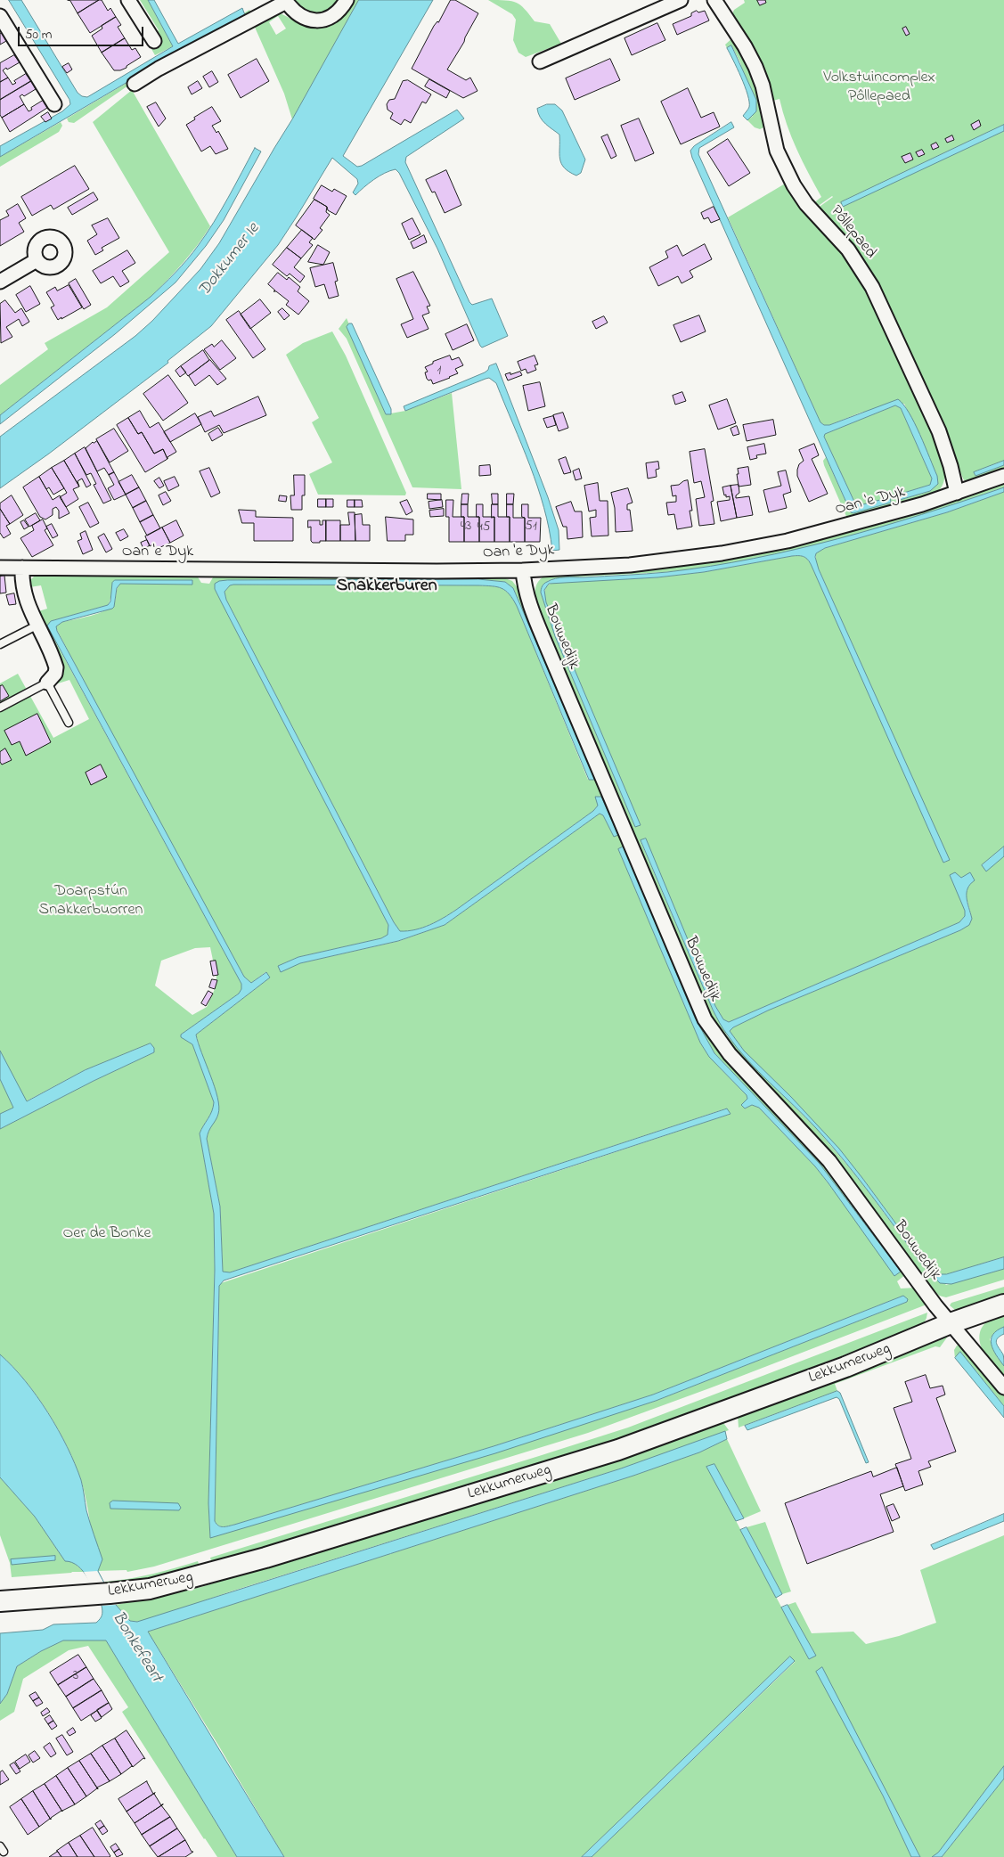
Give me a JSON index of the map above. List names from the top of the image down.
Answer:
{
  "streets": {
    "main road": ["Lekkumerweg"],
    "street": ["Pôllepaed", "Oan 'e Dyk", "Bouwedijk"]
  },
  "crossings": [
    ["Pôllepaed", "Oan 'e Dyk"],
    ["Oan 'e Dyk", "Bouwedijk"],
    ["Bouwedijk", "Lekkumerweg"]
  ],
  "districts": ["Snakkerburen"],
  "water": ["Dokkumer Ie", "Bonkefeart"],
  "parks": ["Volkstuincomplex Pôllepaed", "Doarpstún Snakkerbuorren", "Oer de Bonke"],
  "house_numbers": [
    "1",
    "43",
    "51",
    "45",
    "3"
  ],
  "scale_bar": "50 m"
}
